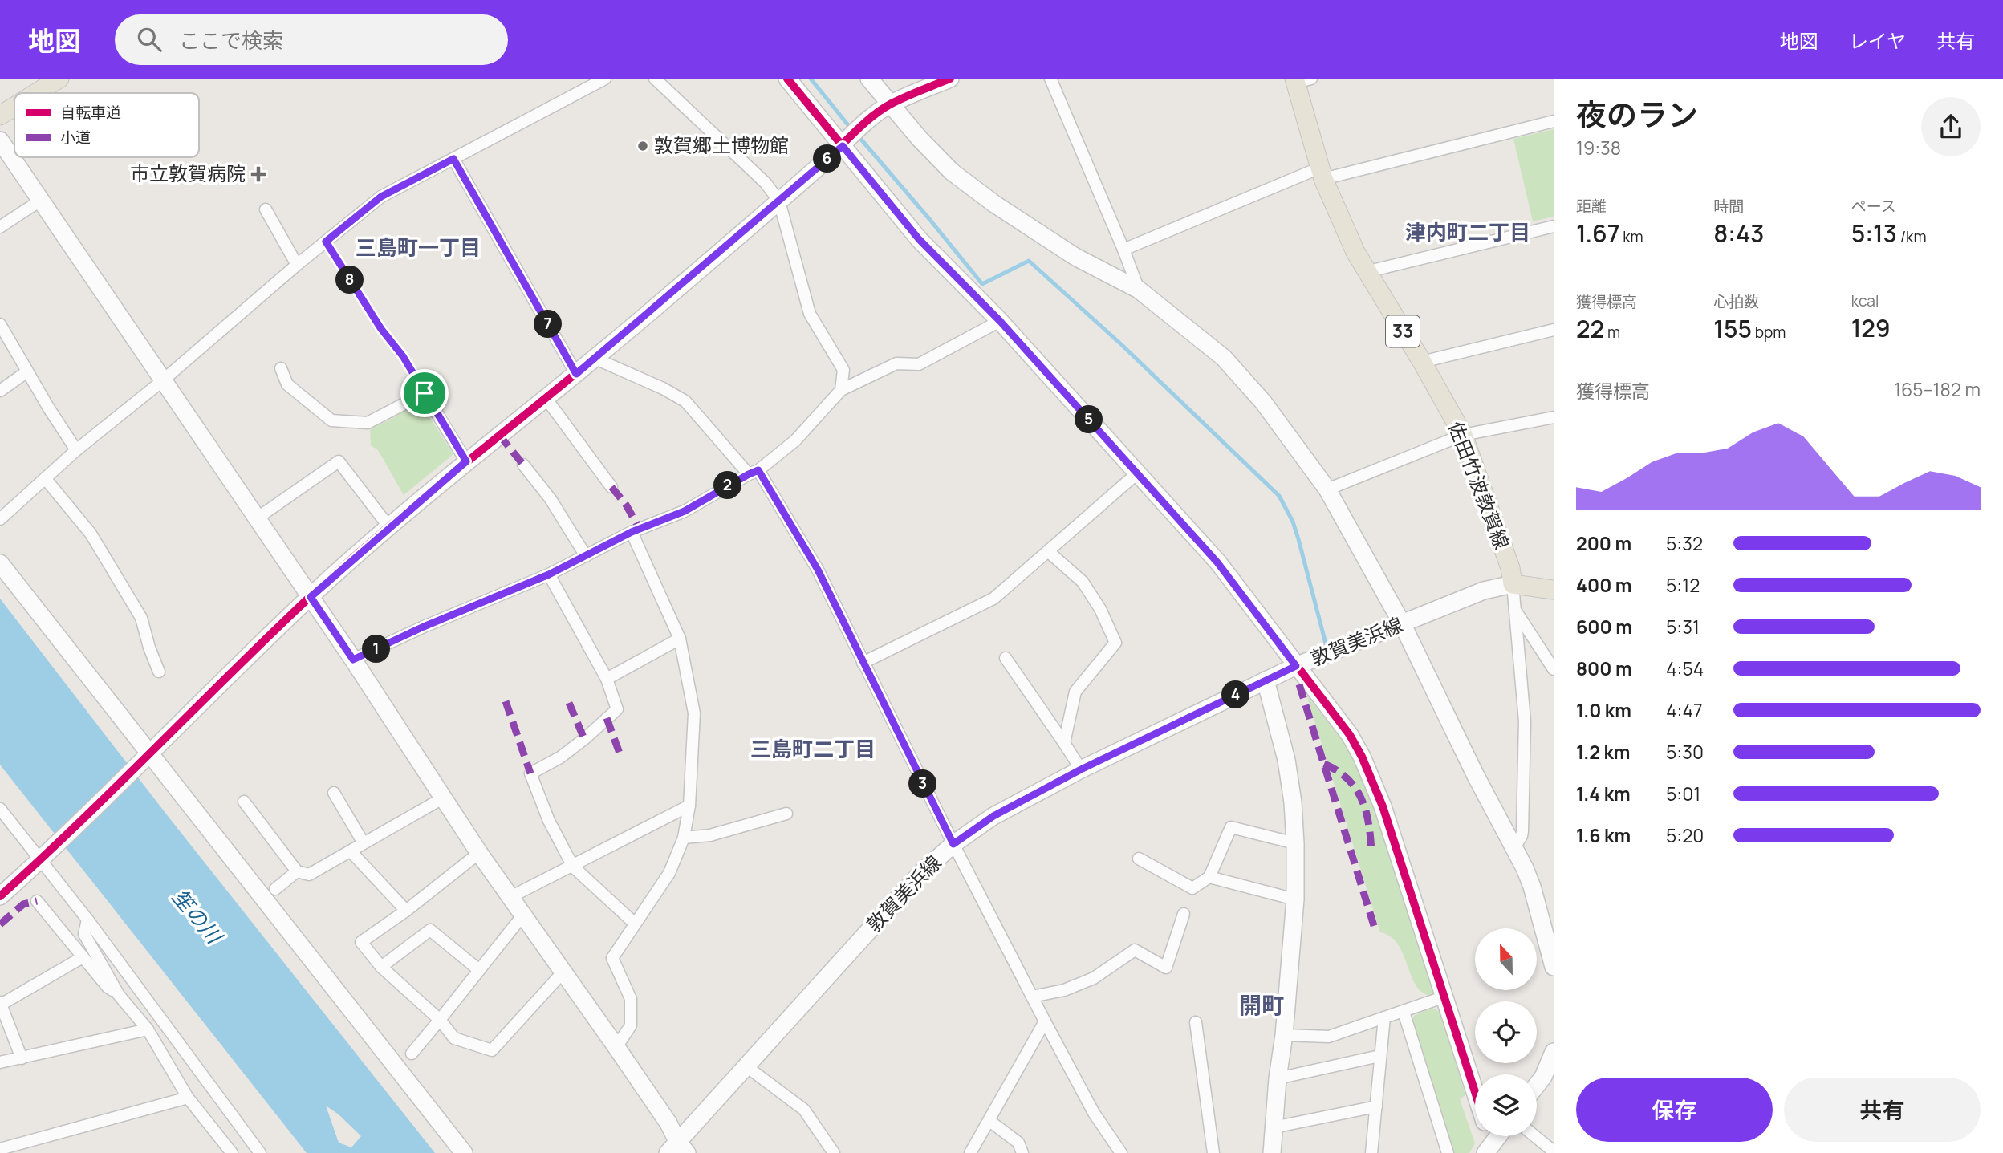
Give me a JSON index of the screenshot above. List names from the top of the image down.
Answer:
{
  "streets": {
    "main road": ["33", "佐田竹波敦賀線"],
    "street": ["敦賀美浜線"]
  },
  "crossings": [
    ["佐田竹波敦賀線", "敦賀美浜線"]
  ],
  "districts": [
    "津内町二丁目",
    "三島町一丁目",
    "三島町二丁目",
    "開町"
  ],
  "water": ["笙の川"],
  "places": {
    "other": ["敦賀郷土博物館"],
    "health": ["市立敦賀病院"]
  },
  "legend": ["自転車道", "小道"],
  "north": "top",
  "page": {
    "header": "地図",
    "search": "ここで検索",
    "nav": ["地図", "レイヤ", "共有"],
    "heading": ["夜のラン", "19:38"],
    "pins": [
      "6",
      "8",
      "7",
      "5",
      "2",
      "1",
      "4",
      "3"
    ],
    "stats": [
      ["距離", "1.67 km"],
      ["時間", "8:43"],
      ["ペース", "5:13 /km"],
      ["獲得標高", "22 m"],
      ["心拍数", "155 bpm"],
      ["kcal", "129"]
    ],
    "chart": ["獲得標高", "165–182 m"],
    "list": [
      {
        "name": "200 m",
        "note": "5:32"
      },
      {
        "name": "400 m",
        "note": "5:12"
      },
      {
        "name": "600 m",
        "note": "5:31"
      },
      {
        "name": "800 m",
        "note": "4:54"
      },
      {
        "name": "1.0 km",
        "note": "4:47"
      },
      {
        "name": "1.2 km",
        "note": "5:30"
      },
      {
        "name": "1.4 km",
        "note": "5:01"
      },
      {
        "name": "1.6 km",
        "note": "5:20"
      }
    ],
    "buttons": ["保存", "共有"]
  }
}
